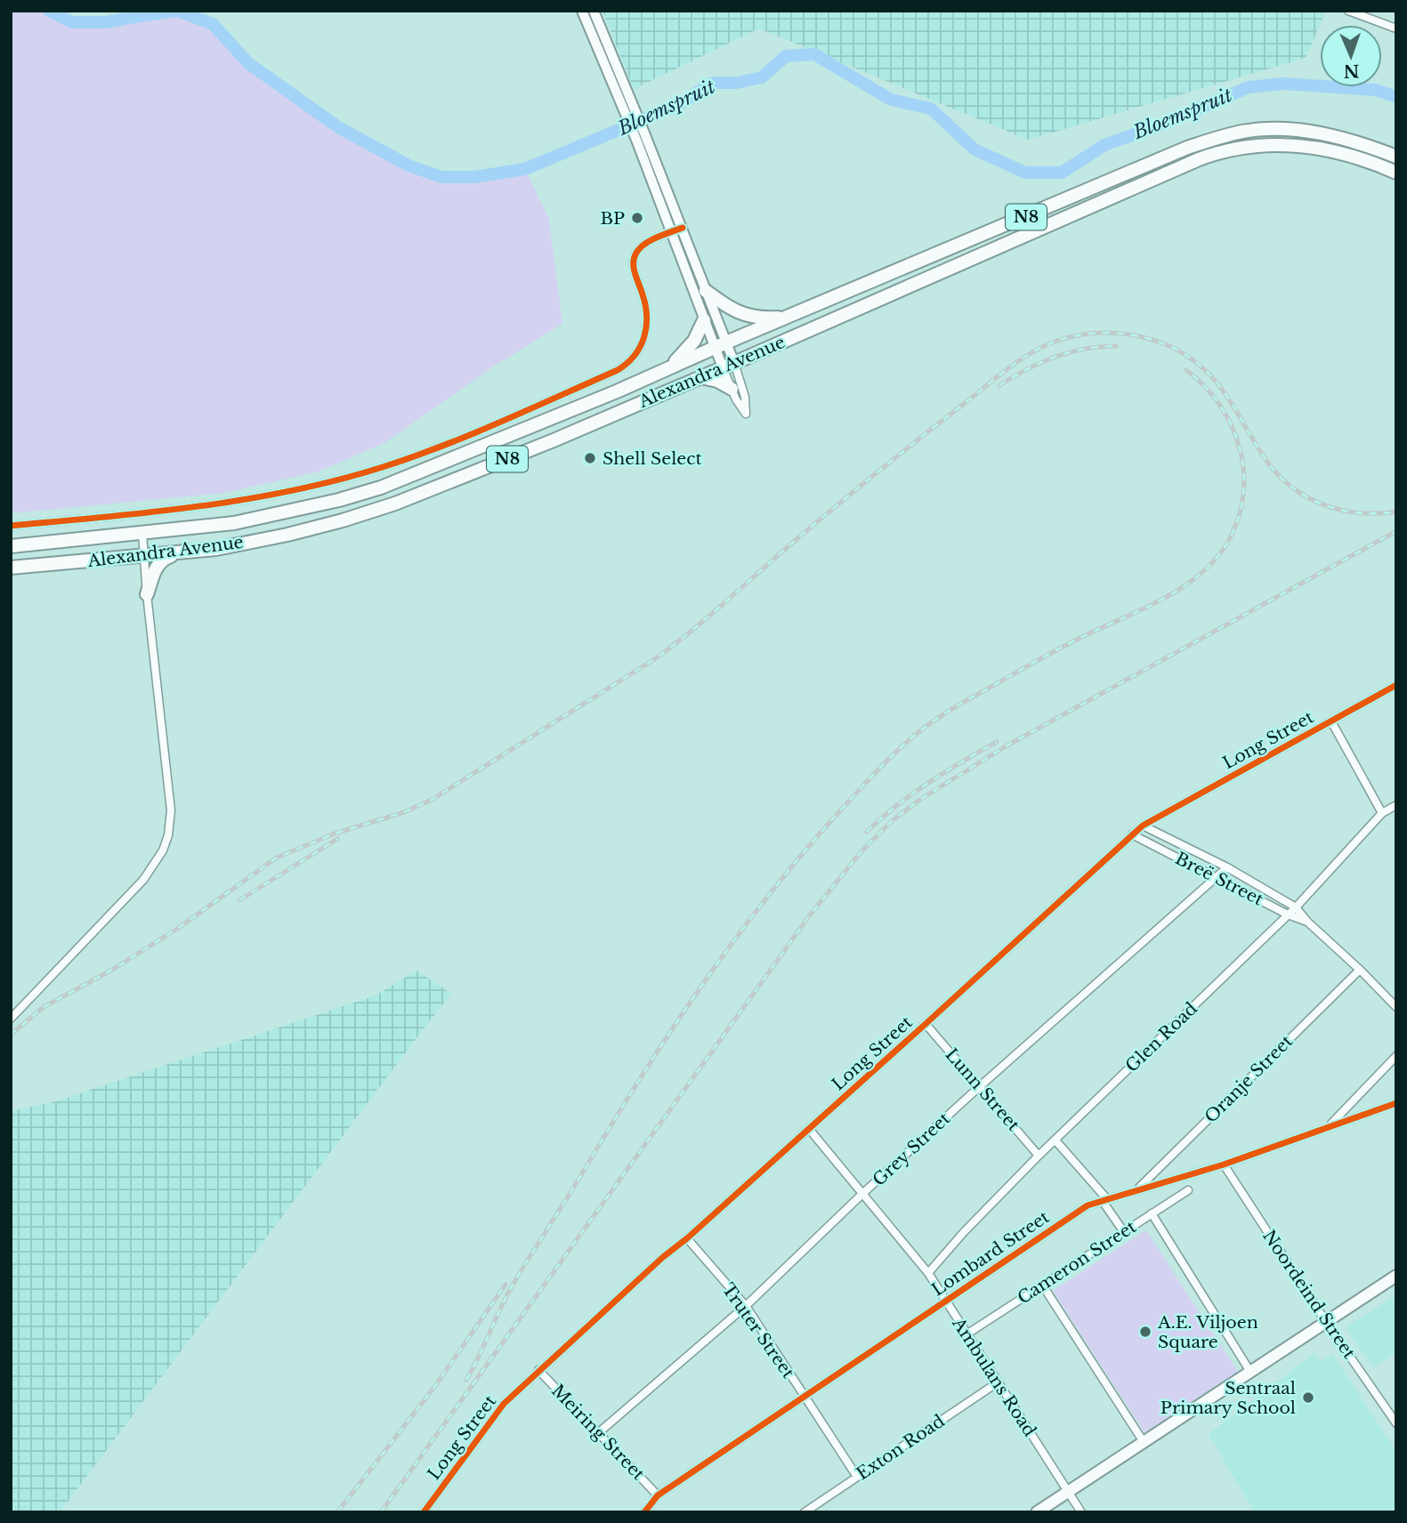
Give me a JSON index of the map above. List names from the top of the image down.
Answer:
{
  "streets": {
    "highway": ["N8", "Alexandra Avenue"],
    "street": [
      "Long Street",
      "Breë Street",
      "Glen Road",
      "Oranje Street",
      "Lunn Street",
      "Grey Street",
      "Lombard Street",
      "Cameron Street",
      "Noordeind Street",
      "Truter Street",
      "Ambulans Road",
      "Meiring Street",
      "Exton Road"
    ]
  },
  "crossings": [
    ["Long Street", "Breë Street"],
    ["Long Street", "Lunn Street"],
    ["Long Street", "Truter Street"],
    ["Long Street", "Ambulans Road"],
    ["Long Street", "Meiring Street"],
    ["Breë Street", "Glen Road"],
    ["Breë Street", "Oranje Street"],
    ["Breë Street", "Grey Street"],
    ["Glen Road", "Lunn Street"],
    ["Glen Road", "Ambulans Road"],
    ["Oranje Street", "Lombard Street"],
    ["Lunn Street", "Grey Street"],
    ["Grey Street", "Truter Street"],
    ["Grey Street", "Ambulans Road"],
    ["Grey Street", "Meiring Street"],
    ["Lombard Street", "Noordeind Street"],
    ["Lombard Street", "Truter Street"],
    ["Lombard Street", "Ambulans Road"],
    ["Lombard Street", "Meiring Street"],
    ["Cameron Street", "Ambulans Road"],
    ["Truter Street", "Exton Road"],
    ["Ambulans Road", "Exton Road"]
  ],
  "water": ["Bloemspruit"],
  "places": [
    "BP",
    "Shell Select",
    "A.E. Viljoen Square",
    "Sentraal Primary School"
  ],
  "north": "bottom"
}
